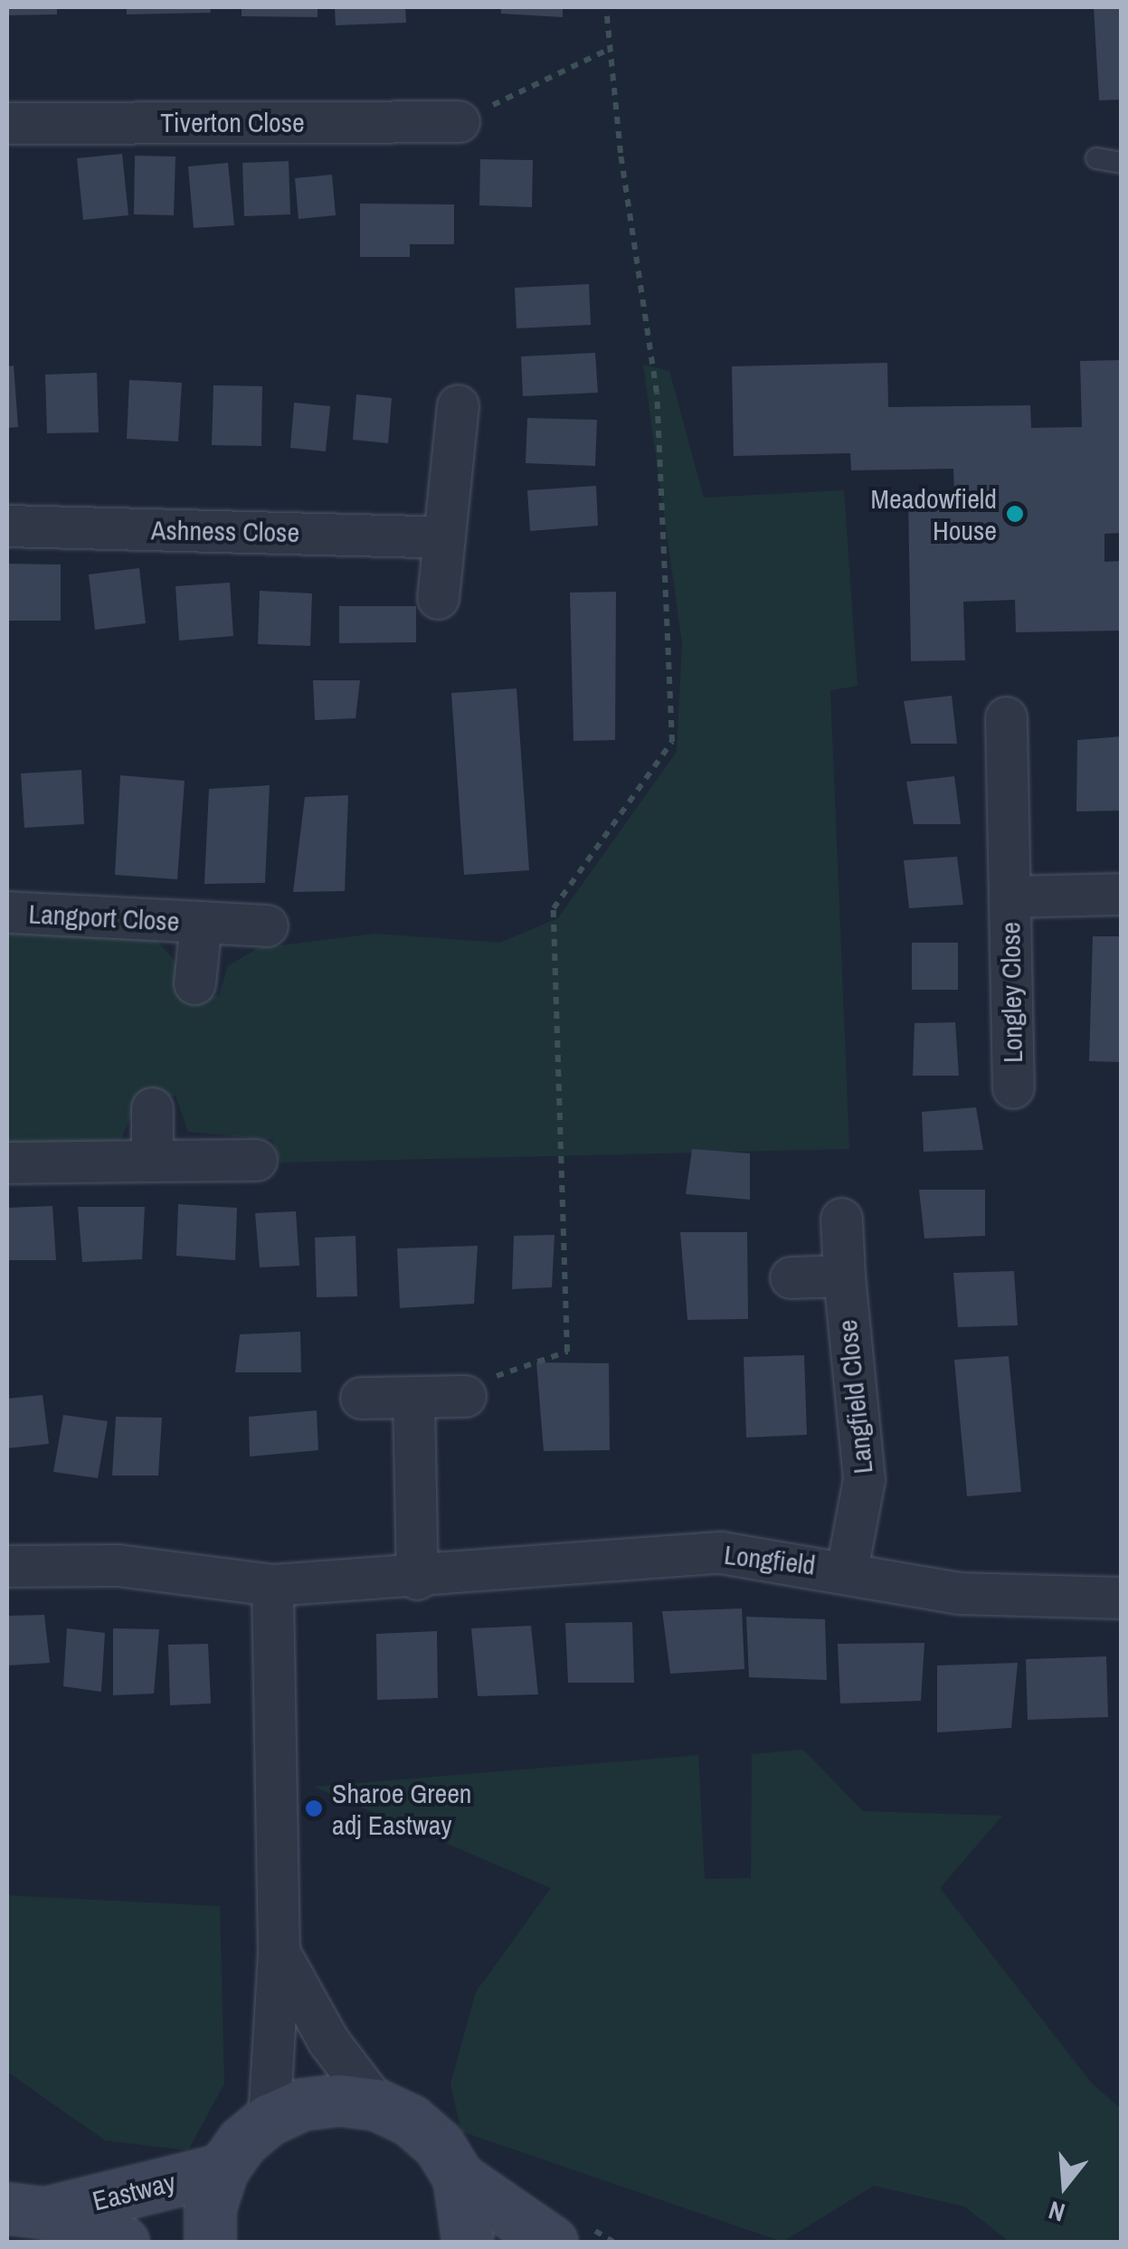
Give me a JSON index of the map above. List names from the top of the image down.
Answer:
{
  "streets": {
    "main road": ["Eastway"],
    "street": [
      "Tiverton Close",
      "Ashness Close",
      "Langport Close",
      "Longley Close",
      "Langfield Close",
      "Longfield"
    ]
  },
  "crossings": [
    ["Langfield Close", "Longfield"]
  ],
  "places": ["Meadowfield House", "Sharoe Green adj Eastway"],
  "north": "bottom"
}
